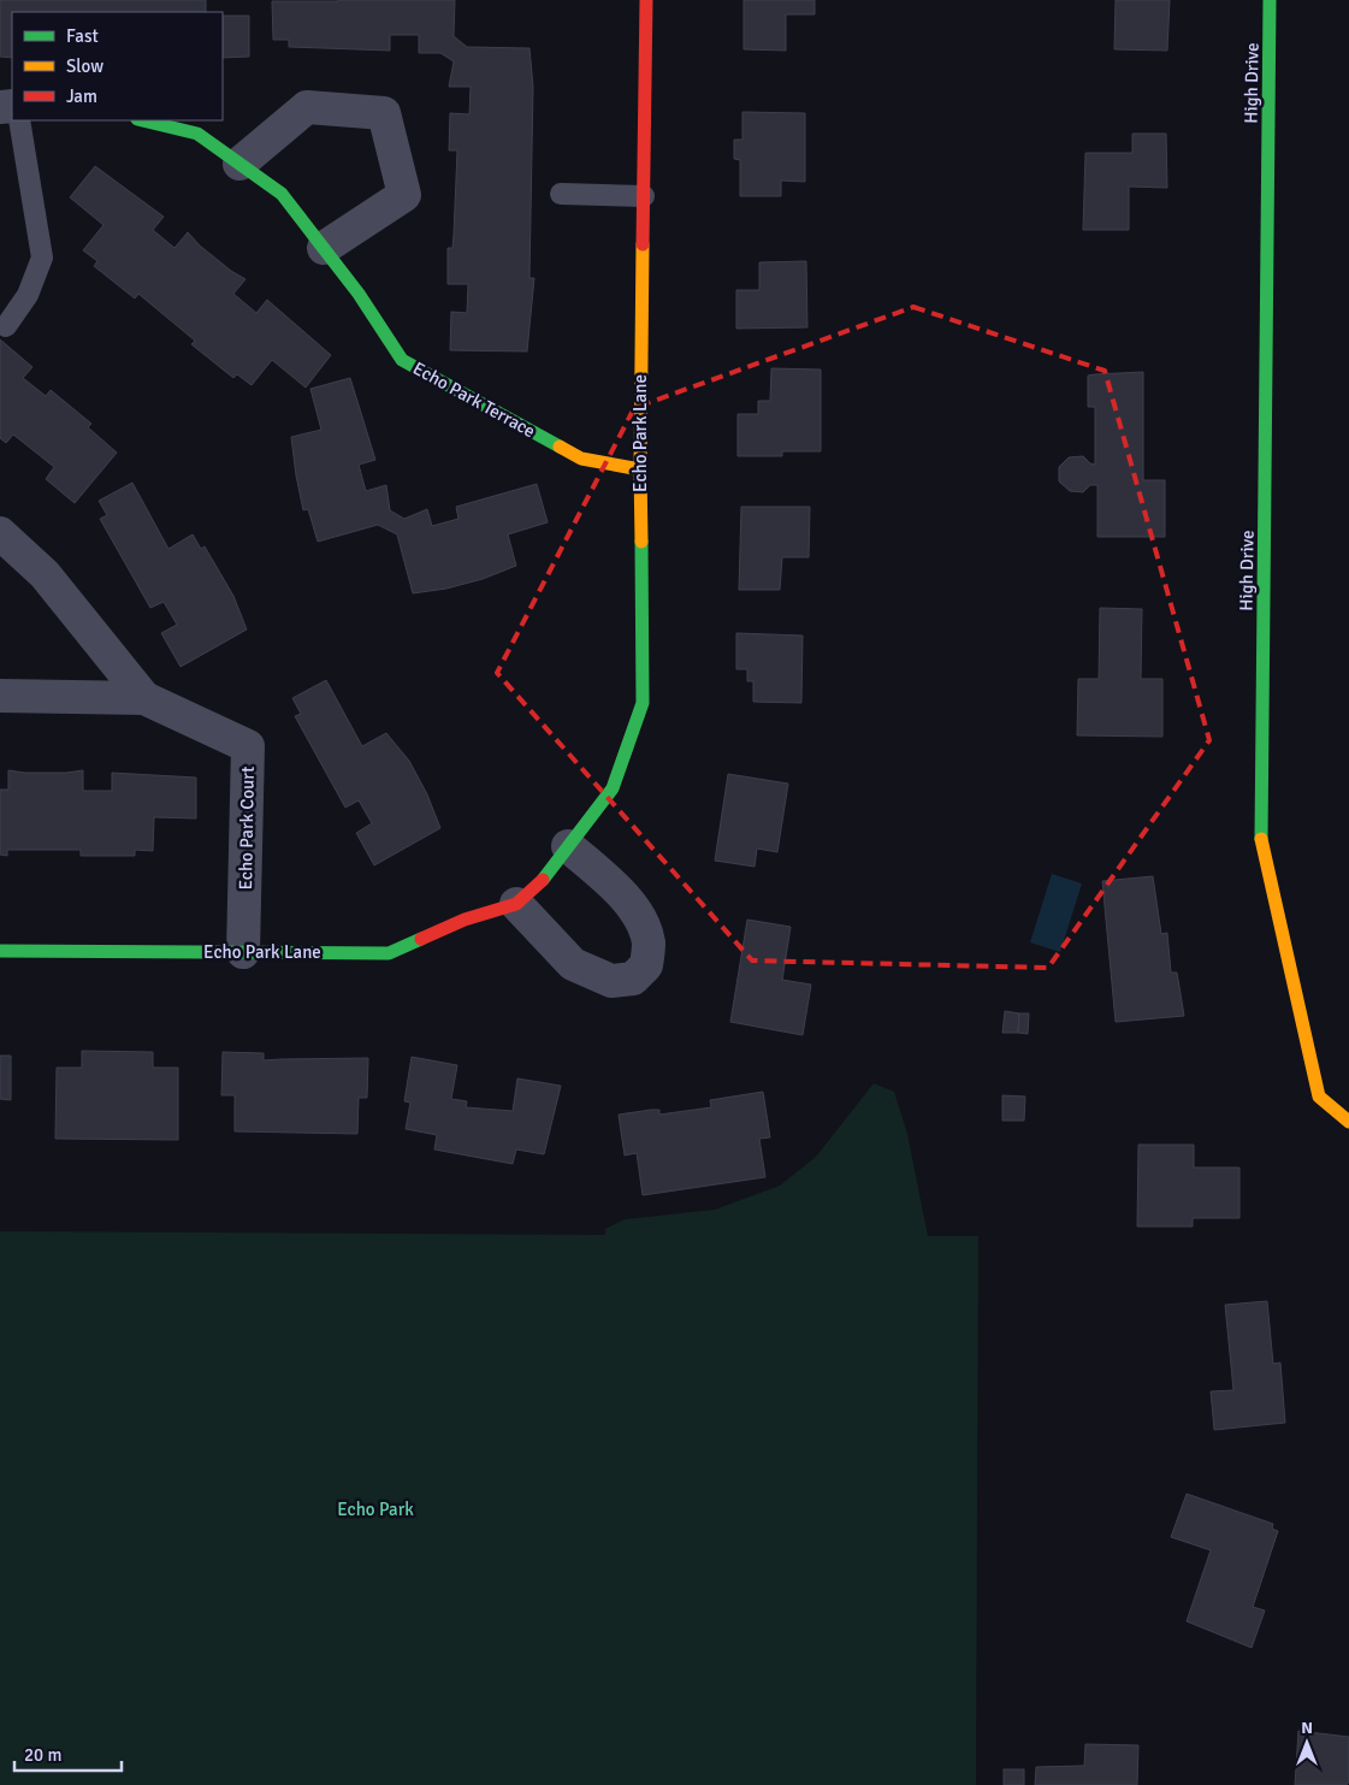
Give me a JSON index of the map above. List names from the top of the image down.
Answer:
{
  "streets": {
    "street": [
      "High Drive",
      "Echo Park Terrace",
      "Echo Park Lane",
      "Echo Park Court"
    ]
  },
  "crossings": [
    ["Echo Park Terrace", "Echo Park Lane"],
    ["Echo Park Lane", "Echo Park Court"]
  ],
  "parks": ["Echo Park"],
  "legend": ["Fast", "Slow", "Jam"],
  "scale_bar": "20 m",
  "north": "top"
}
